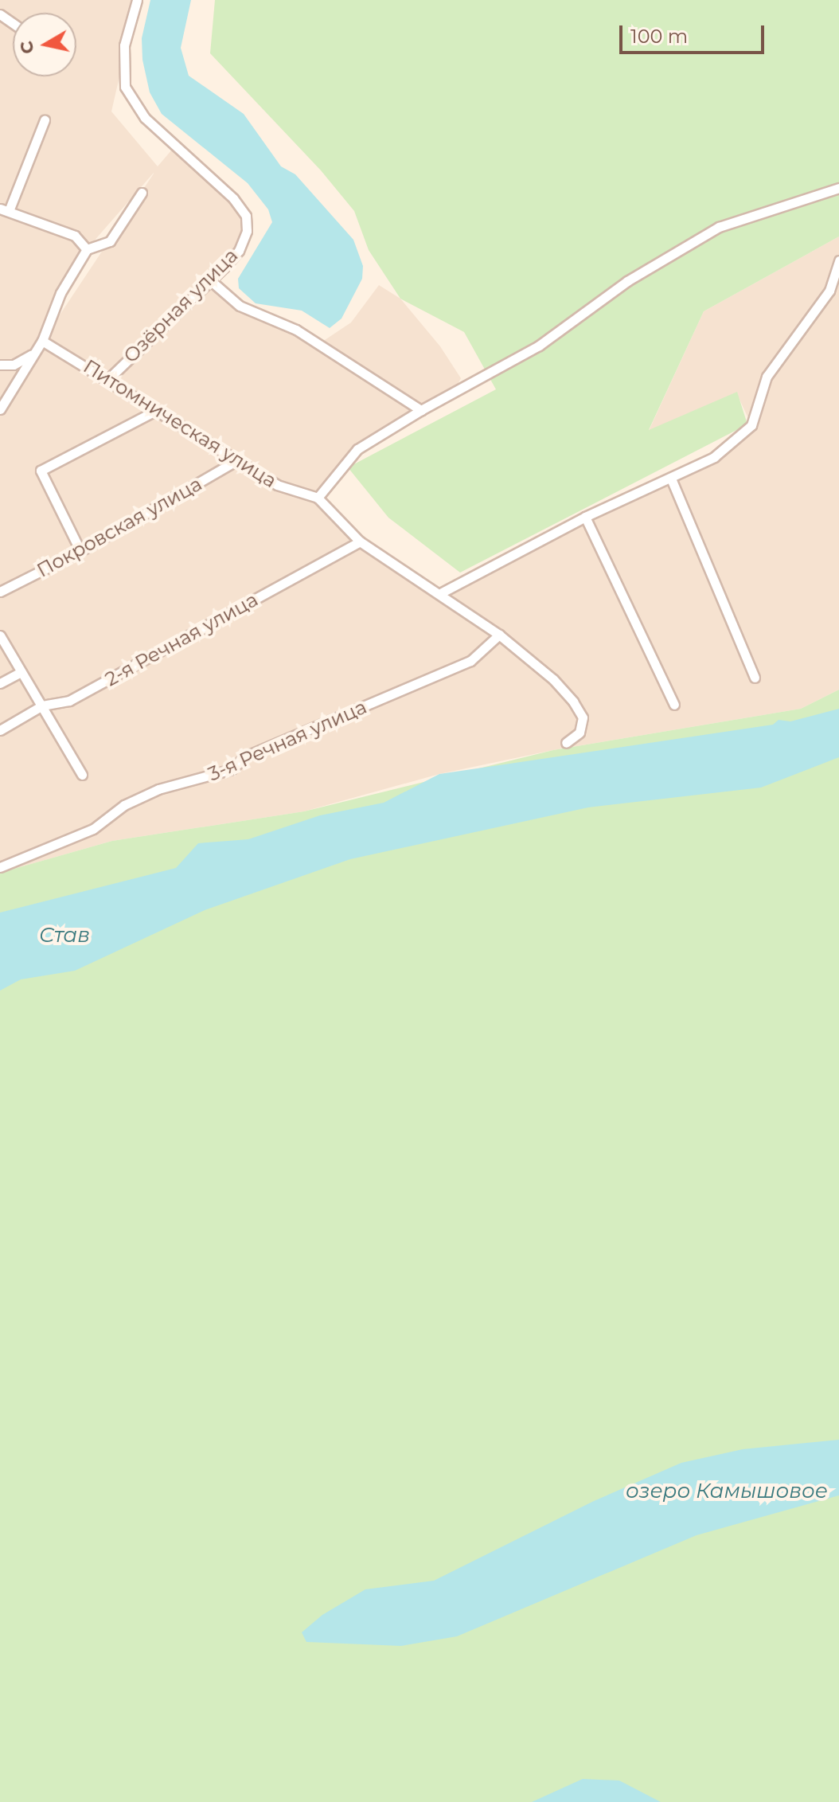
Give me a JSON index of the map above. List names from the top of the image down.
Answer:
{
  "streets": {
    "street": [
      "Озёрная улица",
      "Питомническая улица",
      "Покровская улица",
      "2-я Речная улица",
      "3-я Речная улица"
    ]
  },
  "crossings": [
    ["Озёрная улица", "Питомническая улица"],
    ["Питомническая улица", "Покровская улица"],
    ["Питомническая улица", "2-я Речная улица"],
    ["Питомническая улица", "3-я Речная улица"]
  ],
  "water": ["Став", "озеро Камышовое"],
  "scale_bar": "100 m",
  "north": "left"
}
